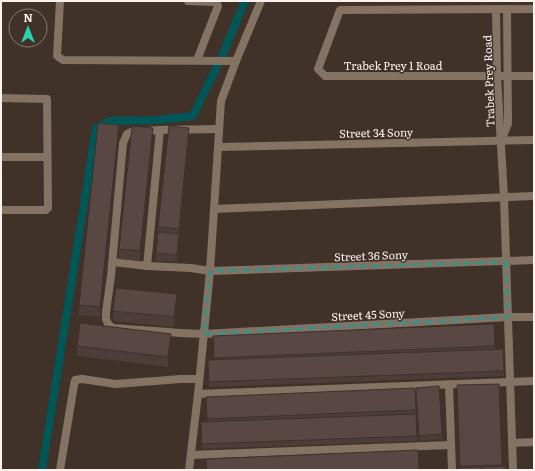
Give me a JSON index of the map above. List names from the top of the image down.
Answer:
{
  "streets": {
    "street": [
      "Trabek Prey 1 Road",
      "Trabek Prey Road",
      "Street 34 Sony",
      "Street 36 Sony",
      "Street 45 Sony"
    ]
  },
  "crossings": [
    ["Trabek Prey 1 Road", "Trabek Prey Road"],
    ["Trabek Prey Road", "Street 34 Sony"],
    ["Street 36 Sony", "Street 45 Sony"]
  ],
  "north": "top"
}
